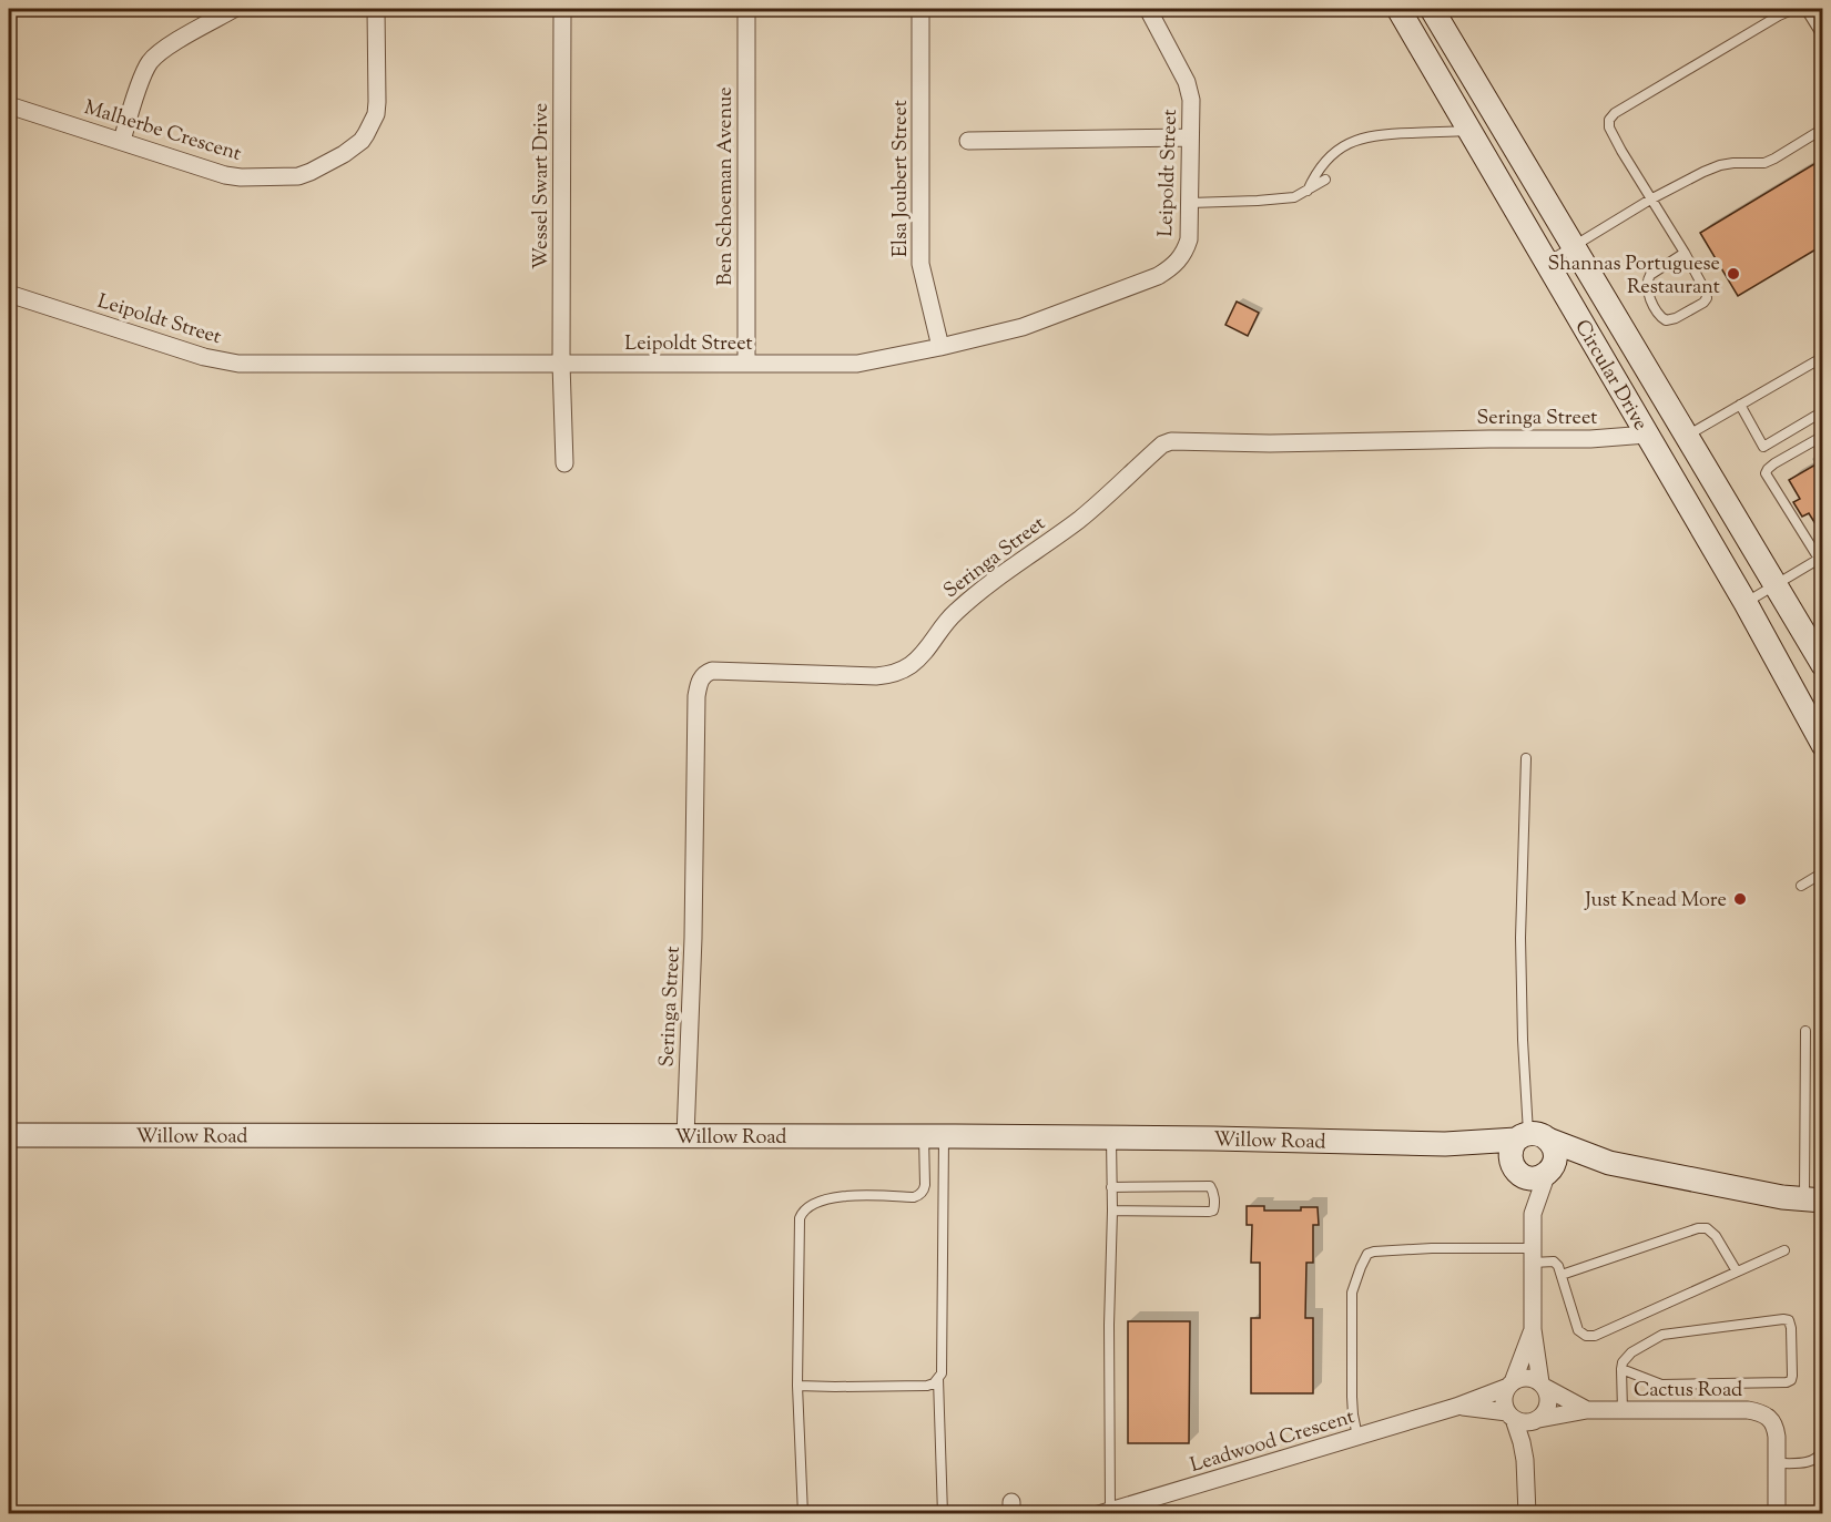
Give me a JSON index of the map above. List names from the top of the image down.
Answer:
{
  "streets": {
    "street": [
      "Malherbe Crescent",
      "Leipoldt Street",
      "Elsa Joubert Street",
      "Wessel Swart Drive",
      "Ben Schoeman Avenue",
      "Circular Drive",
      "Seringa Street",
      "Willow Road",
      "Cactus Road",
      "Leadwood Crescent"
    ]
  },
  "crossings": [
    ["Leipoldt Street", "Elsa Joubert Street"],
    ["Leipoldt Street", "Wessel Swart Drive"],
    ["Leipoldt Street", "Ben Schoeman Avenue"],
    ["Circular Drive", "Seringa Street"],
    ["Seringa Street", "Willow Road"],
    ["Cactus Road", "Leadwood Crescent"]
  ],
  "places": ["Shannas Portuguese Restaurant", "Just Knead More"]
}
